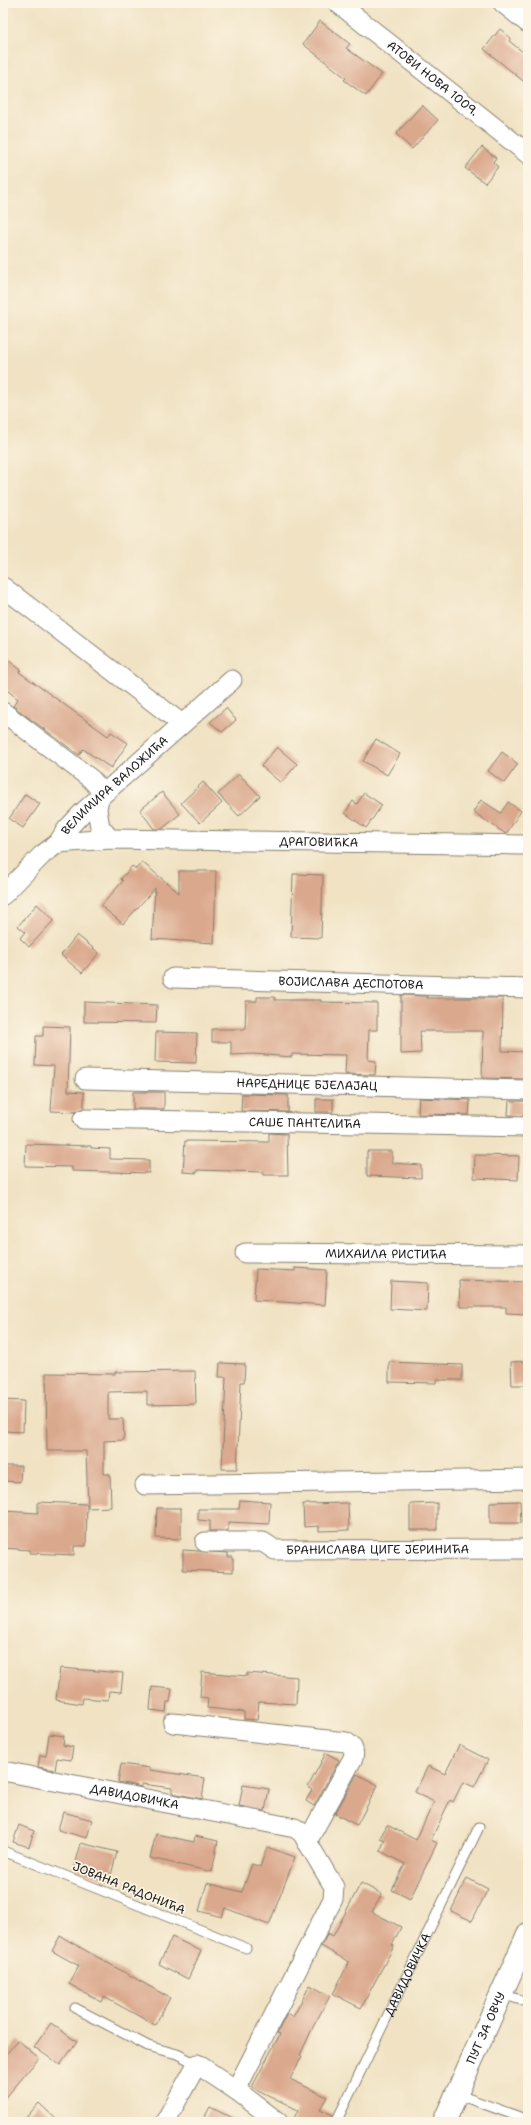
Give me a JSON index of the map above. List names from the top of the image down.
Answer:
{
  "streets": {
    "street": [
      "АТОВИ НОВА 1009.",
      "ВЕЛИМИРА ВАЛОЖИЋА",
      "ДРАГОВИЋКА",
      "ВОЈИСЛАВА ДЕСПОТОВА",
      "НАРЕДНИЦЕ БЈЕЛАЈАЦ",
      "САШЕ ПАНТЕЛИЋА",
      "МИХАИЛА РИСТИЋА",
      "БРАНИСЛАВА ЦИГЕ ЈЕРИНИЋА",
      "ДАВИДОВИЧКА",
      "ПУТ ЗА ОВЧУ"
    ],
    "lane": ["ЈОВАНА РАДОНИЋА"]
  },
  "crossings": [
    ["ВЕЛИМИРА ВАЛОЖИЋА", "ДРАГОВИЋКА"]
  ]
}
